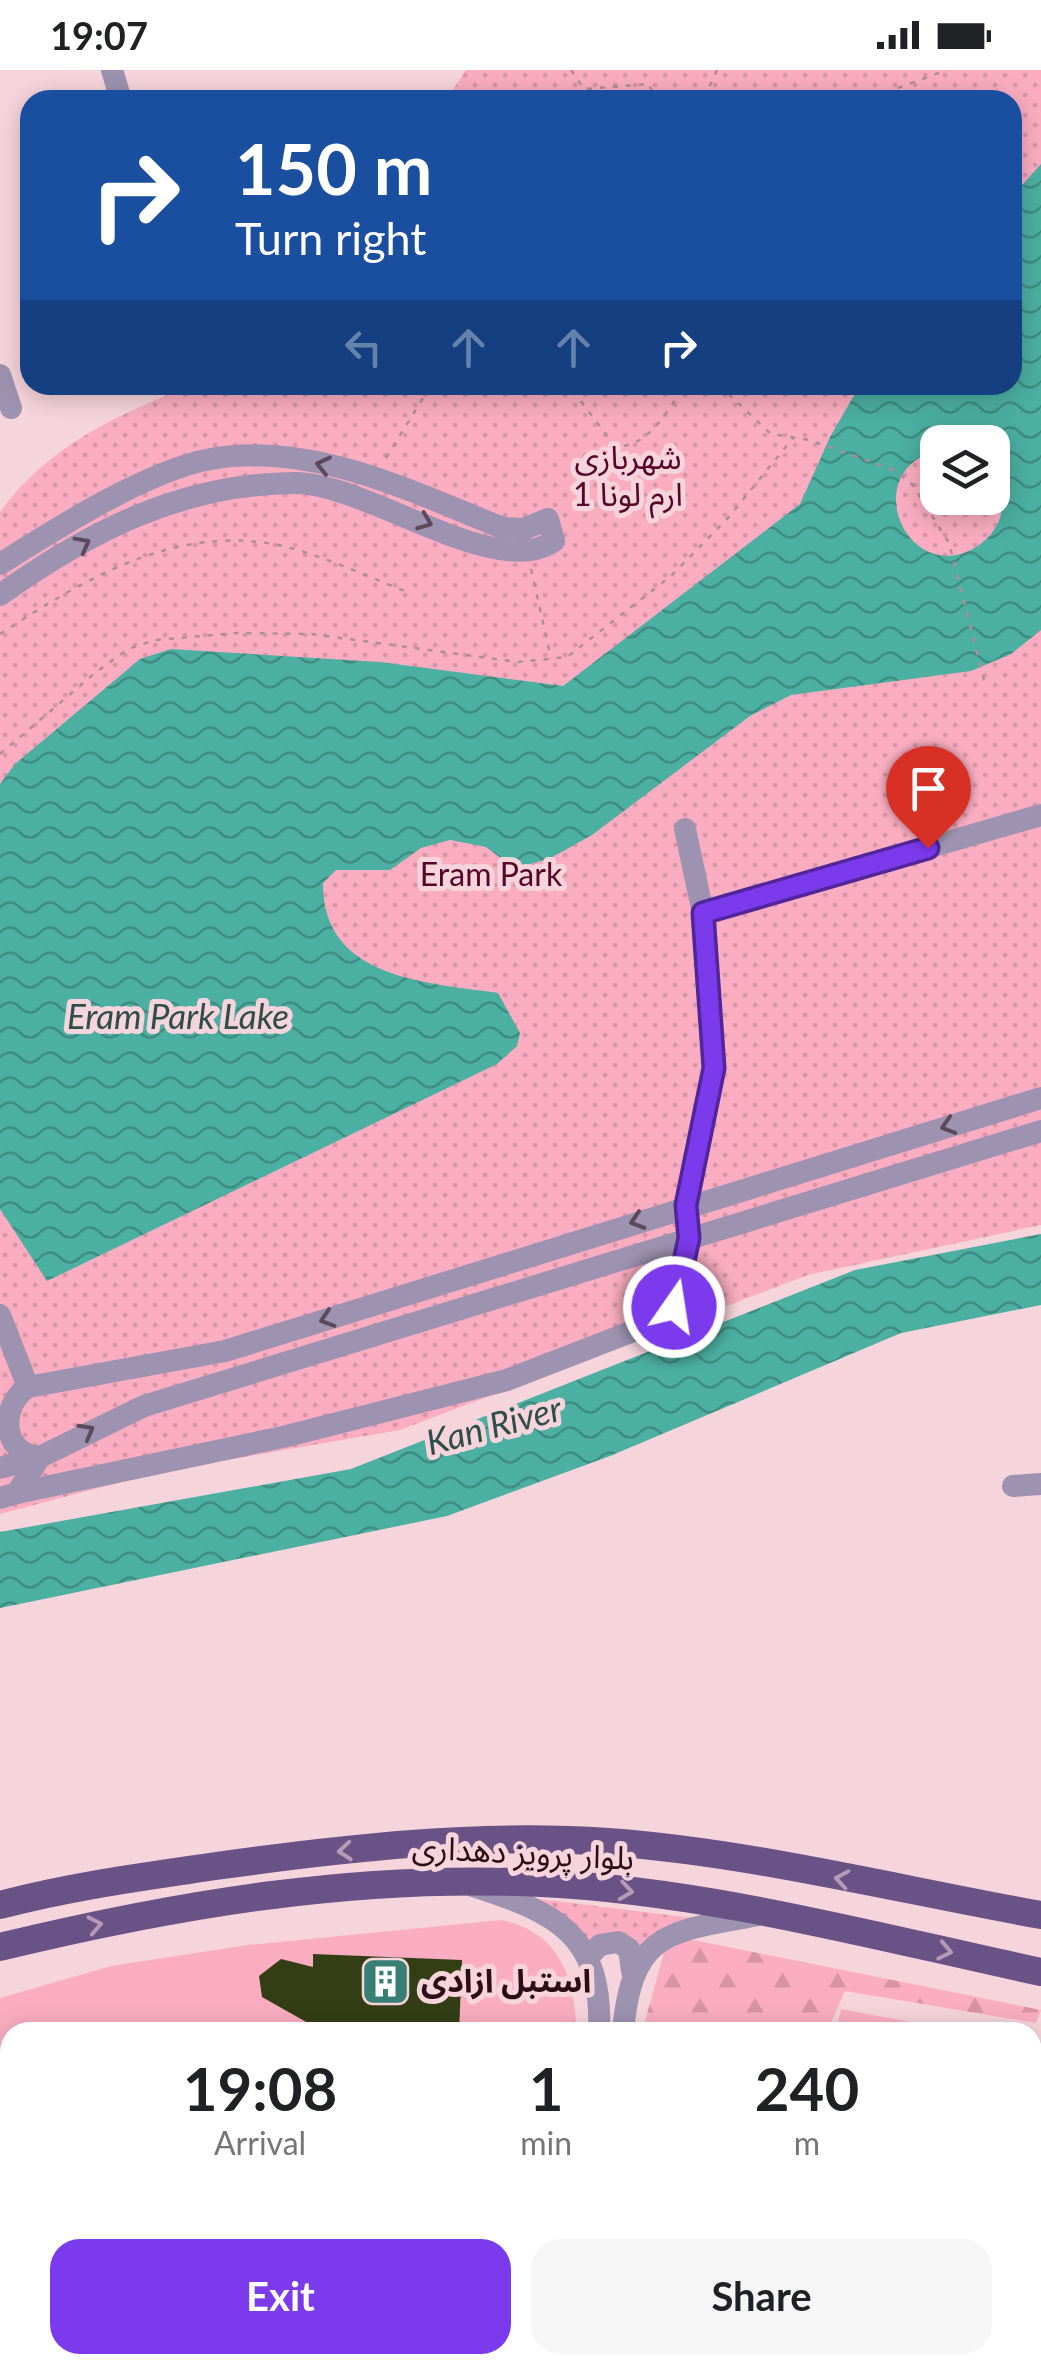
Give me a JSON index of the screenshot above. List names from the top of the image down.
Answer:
{
  "streets": {
    "main road": ["بلوار پرویز دهداری"]
  },
  "water": ["Eram Park Lake", "Kan River"],
  "parks": ["شهربازی ارم لونا 1", "Eram Park"],
  "places": {
    "building": ["استبل ازادی"]
  },
  "page": {
    "status": "19:07",
    "turn": ["150 m", "Turn right"],
    "eta": [
      "19:08",
      "Arrival",
      "1",
      "min",
      "240",
      "m"
    ],
    "buttons": ["Exit", "Share"]
  }
}
